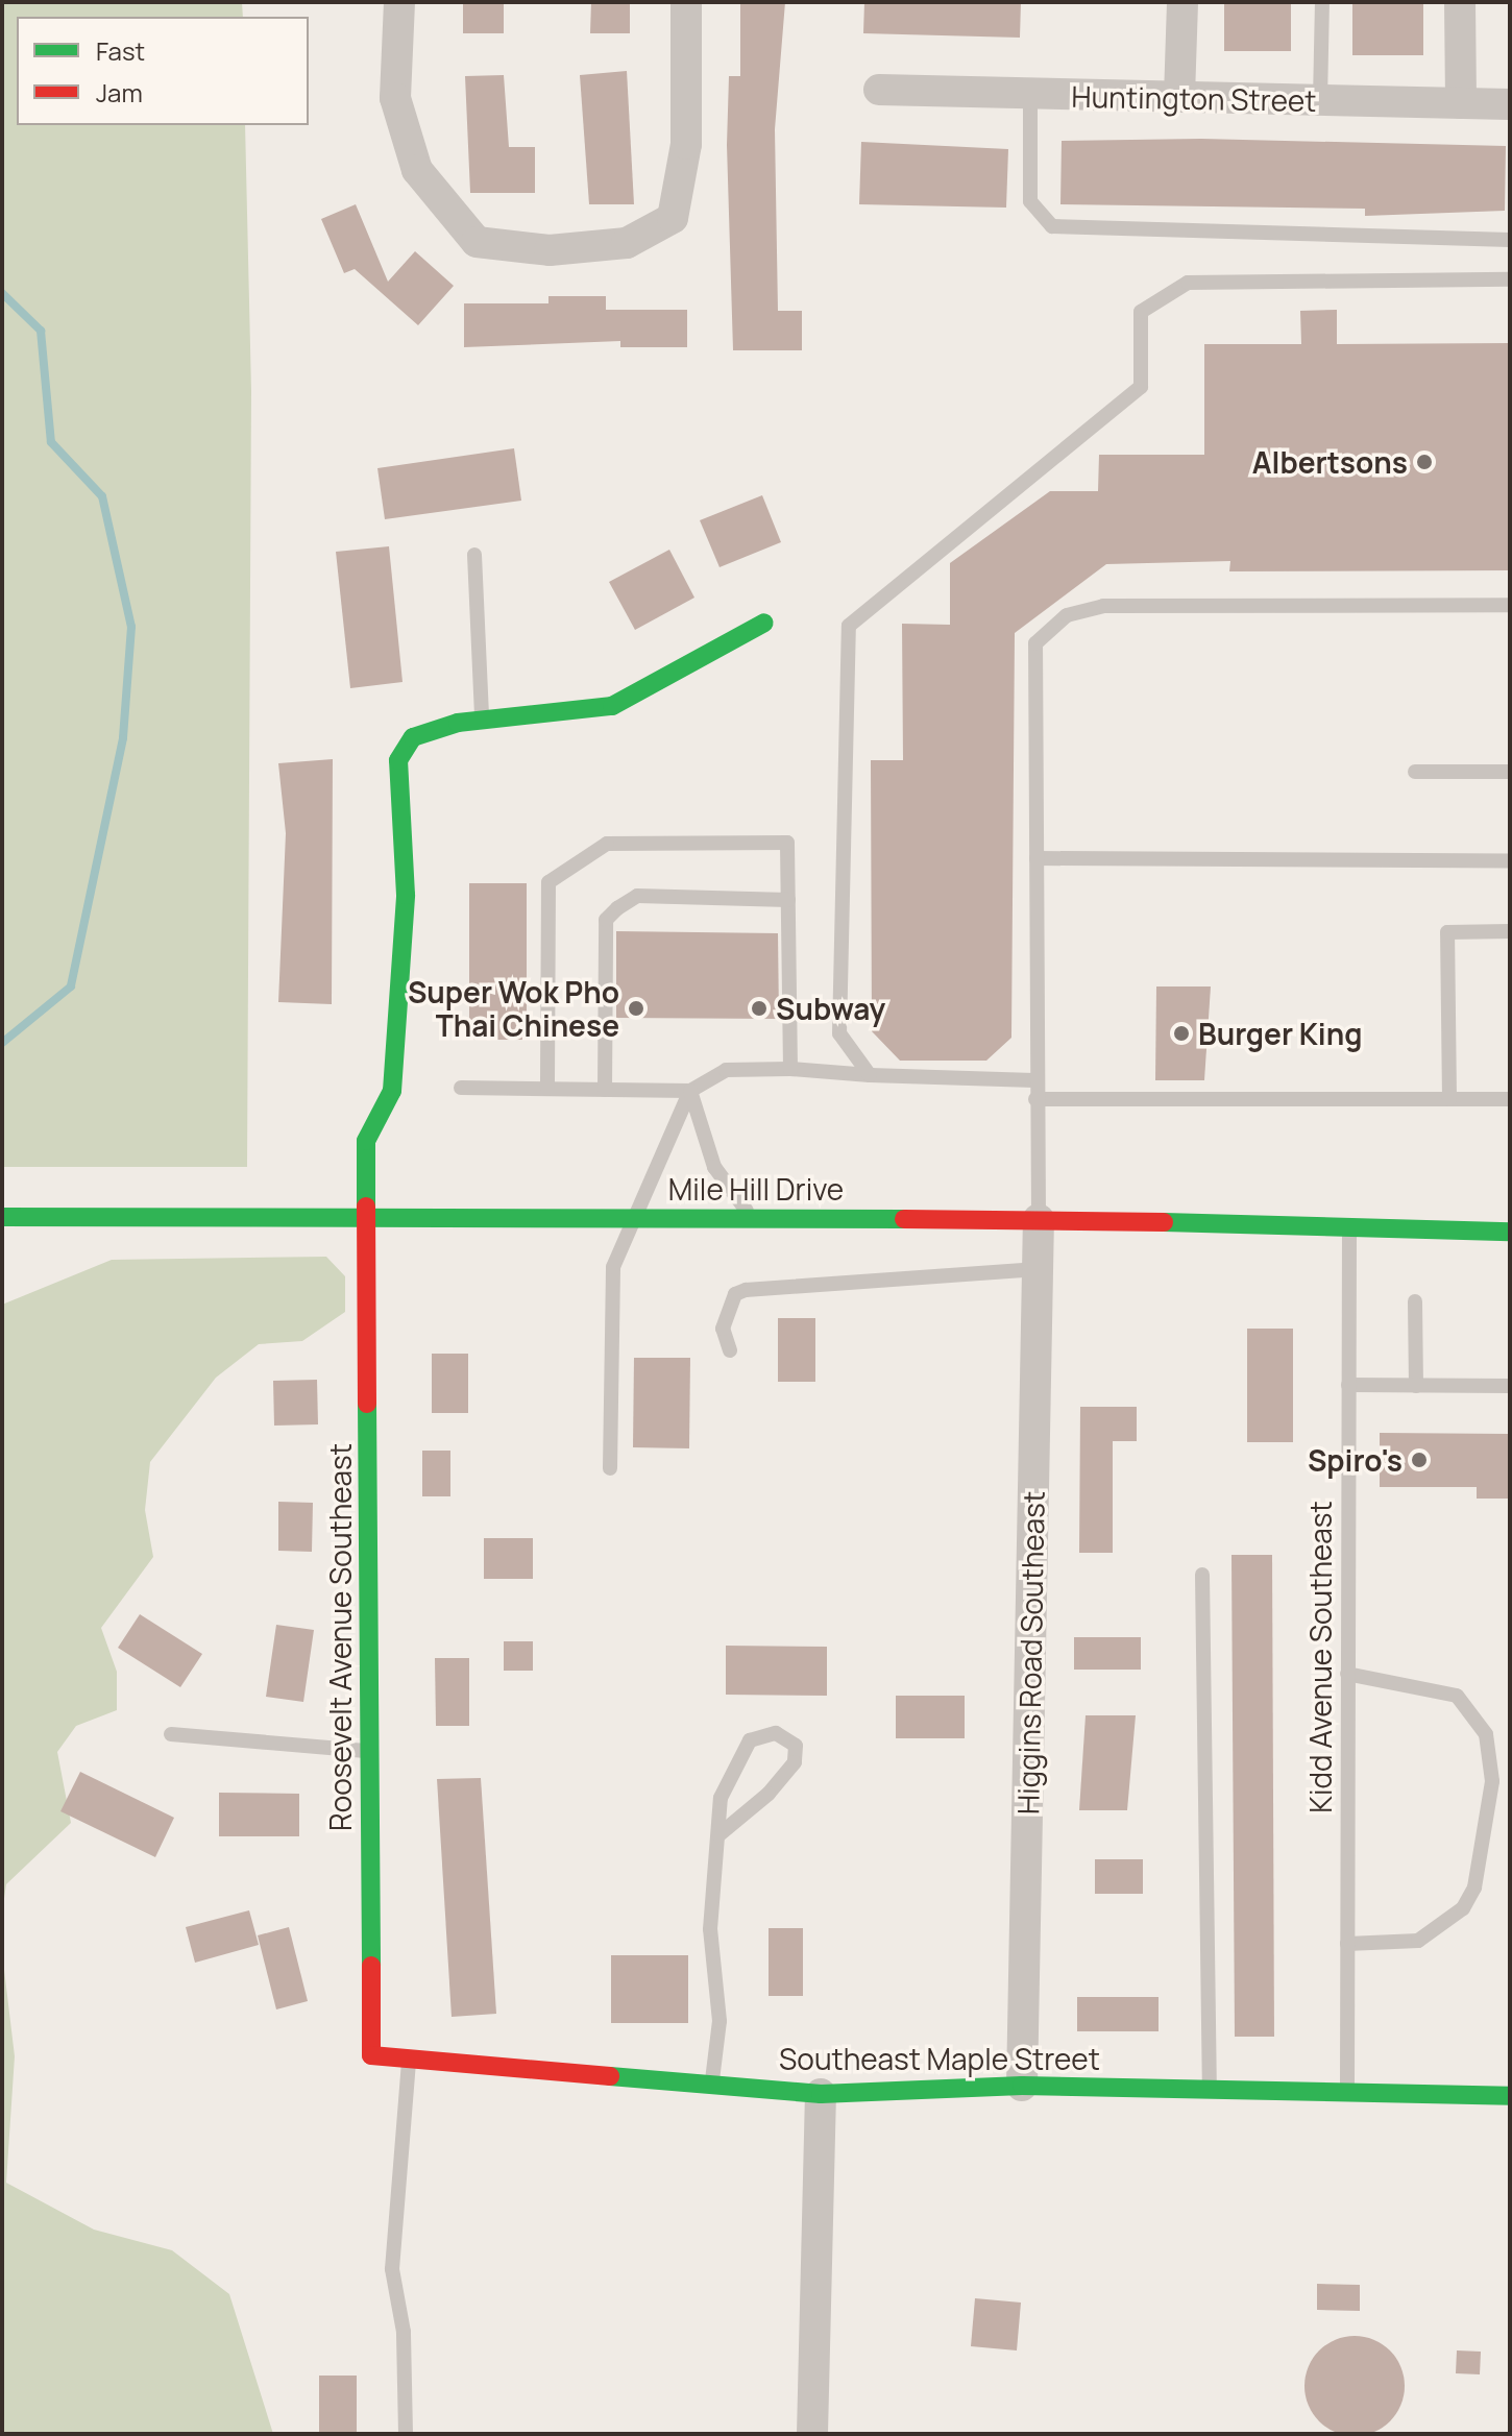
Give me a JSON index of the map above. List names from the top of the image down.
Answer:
{
  "streets": {
    "street": [
      "Huntington Street",
      "Mile Hill Drive",
      "Roosevelt Avenue Southeast",
      "Higgins Road Southeast",
      "Southeast Maple Street"
    ],
    "lane": ["Kidd Avenue Southeast"]
  },
  "crossings": [
    ["Mile Hill Drive", "Roosevelt Avenue Southeast"],
    ["Mile Hill Drive", "Higgins Road Southeast"],
    ["Mile Hill Drive", "Kidd Avenue Southeast"],
    ["Roosevelt Avenue Southeast", "Southeast Maple Street"],
    ["Higgins Road Southeast", "Southeast Maple Street"],
    ["Kidd Avenue Southeast", "Southeast Maple Street"]
  ],
  "places": [
    "Albertsons",
    "Super Wok Pho Thai Chinese",
    "Subway",
    "Burger King",
    "Spiro's"
  ],
  "legend": ["Fast", "Jam"]
}
